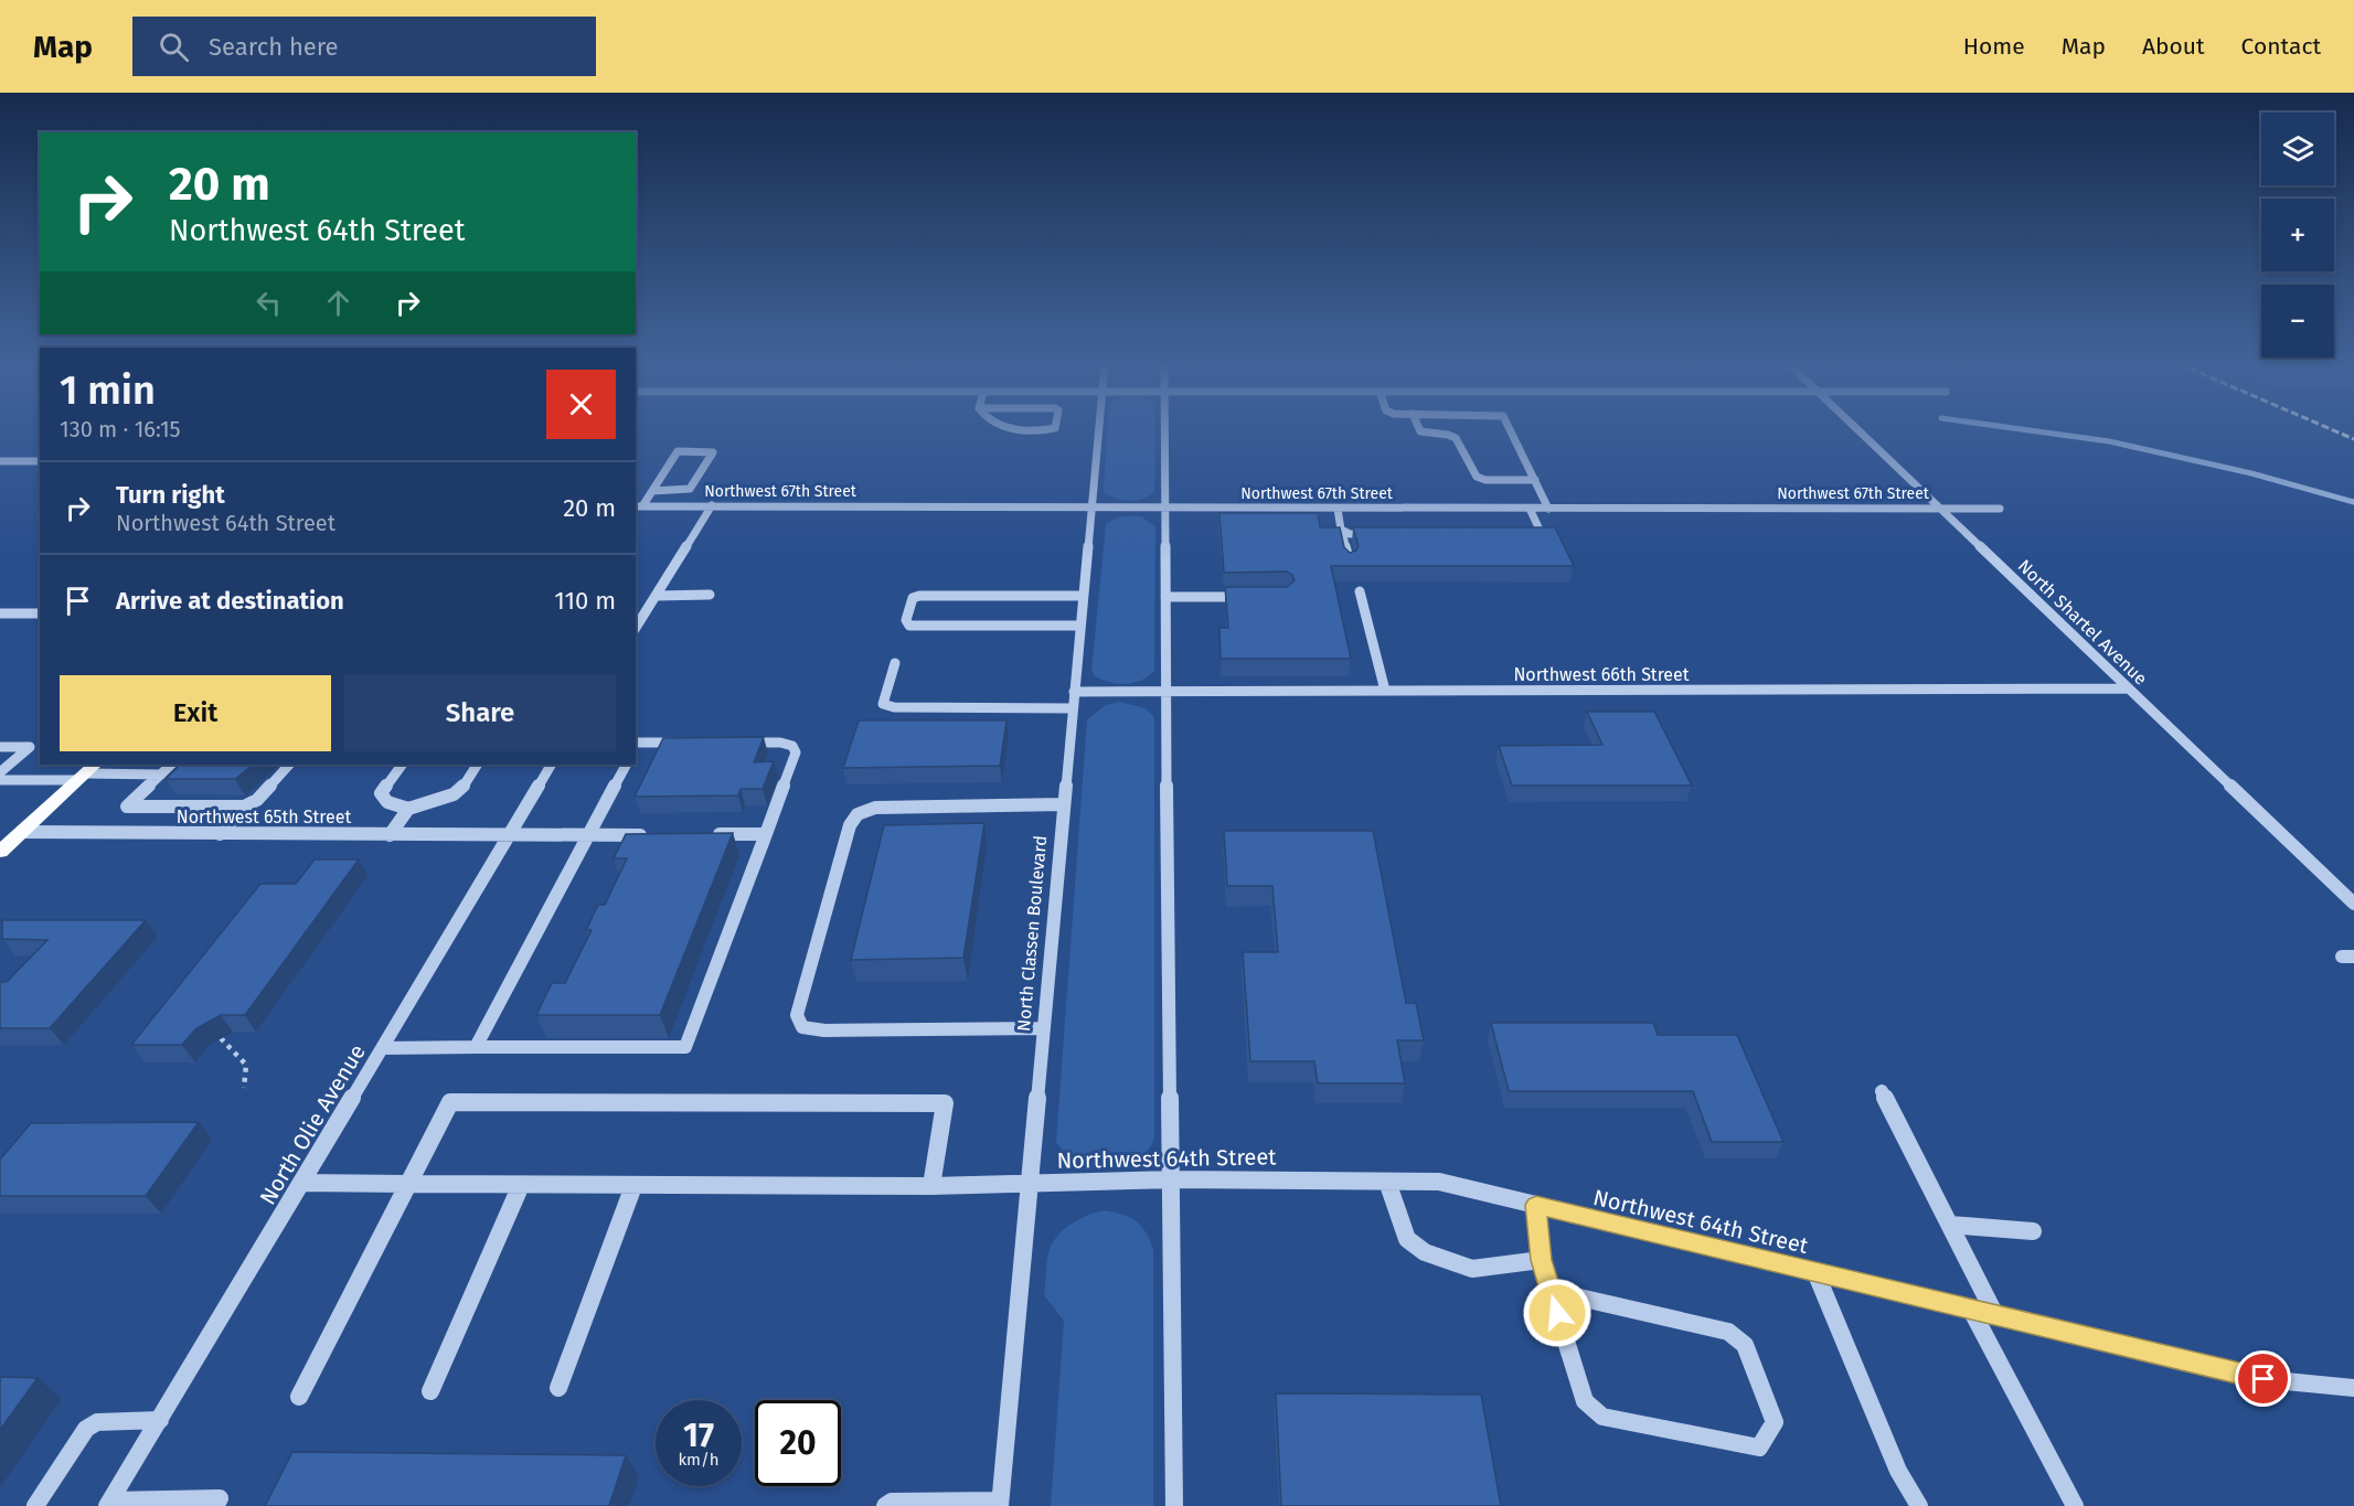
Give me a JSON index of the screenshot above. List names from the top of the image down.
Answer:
{
  "streets": {
    "street": [
      "Northwest 67th Street",
      "North Shartel Avenue",
      "Northwest 66th Street",
      "Northwest 65th Street",
      "North Classen Boulevard",
      "North Olie Avenue",
      "Northwest 64th Street"
    ]
  },
  "crossings": [
    ["Northwest 67th Street", "North Shartel Avenue"],
    ["Northwest 67th Street", "North Classen Boulevard"],
    ["North Shartel Avenue", "Northwest 66th Street"],
    ["Northwest 66th Street", "North Classen Boulevard"],
    ["Northwest 65th Street", "North Olie Avenue"],
    ["North Classen Boulevard", "Northwest 64th Street"],
    ["North Olie Avenue", "Northwest 64th Street"]
  ],
  "page": {
    "header": "Map",
    "search": "Search here",
    "nav": [
      "Home",
      "Map",
      "About",
      "Contact"
    ],
    "map_buttons": ["+", "−"],
    "turn": ["20 m", "Northwest 64th Street"],
    "heading": ["1 min", "130 m · 16:15"],
    "list": [
      {
        "name": "Turn right",
        "note": "Northwest 64th Street",
        "value": "20 m"
      },
      {
        "name": "Arrive at destination",
        "value": "110 m"
      }
    ],
    "buttons": ["Exit", "Share"],
    "speed": "17 km/h",
    "limit": "20"
  }
}
